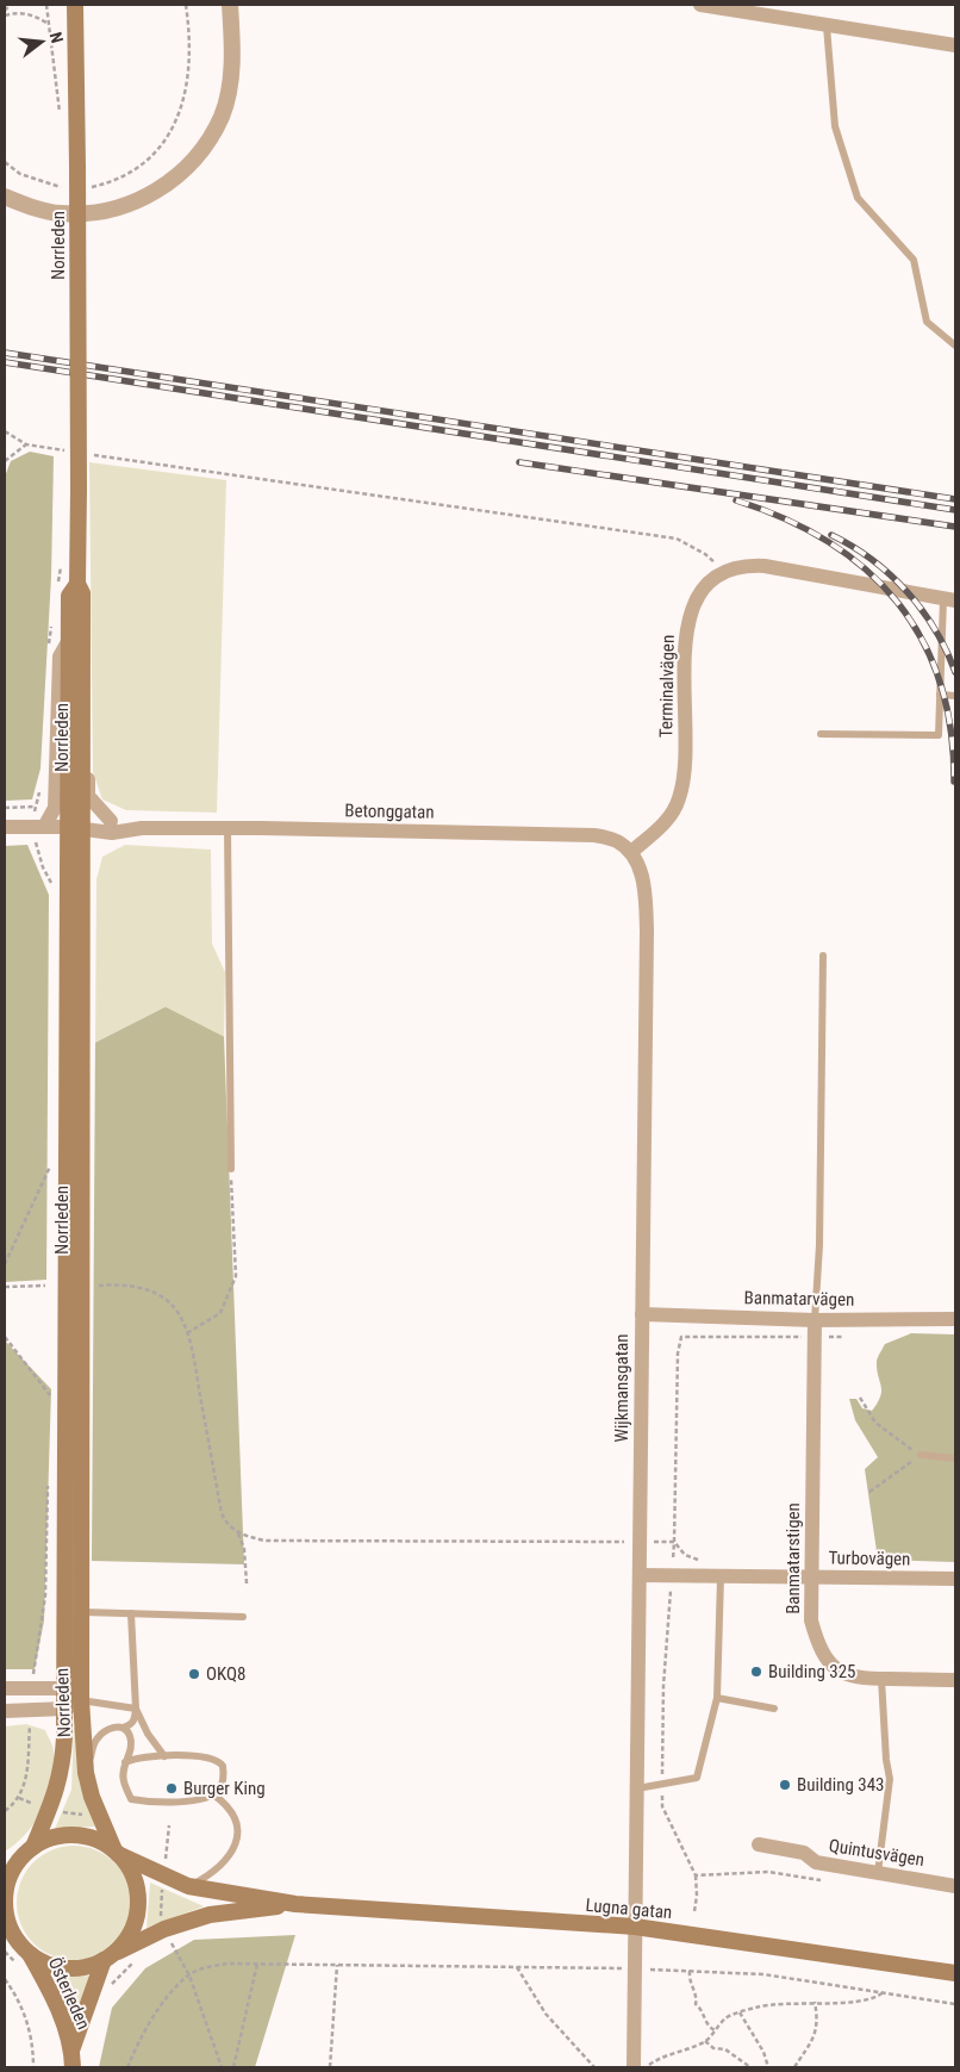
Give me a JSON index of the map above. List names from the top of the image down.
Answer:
{
  "streets": {
    "main road": ["Norrleden", "Lugna gatan", "Österleden"],
    "street": [
      "Terminalvägen",
      "Betonggatan",
      "Banmatarvägen",
      "Wijkmansgatan",
      "Banmatarstigen",
      "Turbovägen",
      "Quintusvägen"
    ]
  },
  "crossings": [
    ["Norrleden", "Betonggatan"],
    ["Norrleden", "Lugna gatan"],
    ["Norrleden", "Österleden"],
    ["Terminalvägen", "Betonggatan"],
    ["Terminalvägen", "Wijkmansgatan"],
    ["Betonggatan", "Wijkmansgatan"],
    ["Banmatarvägen", "Wijkmansgatan"],
    ["Banmatarvägen", "Banmatarstigen"],
    ["Wijkmansgatan", "Turbovägen"],
    ["Wijkmansgatan", "Lugna gatan"],
    ["Banmatarstigen", "Turbovägen"],
    ["Lugna gatan", "Österleden"]
  ],
  "places": [
    "Building 325",
    "OKQ8",
    "Building 343",
    "Burger King"
  ],
  "north": "right"
}
